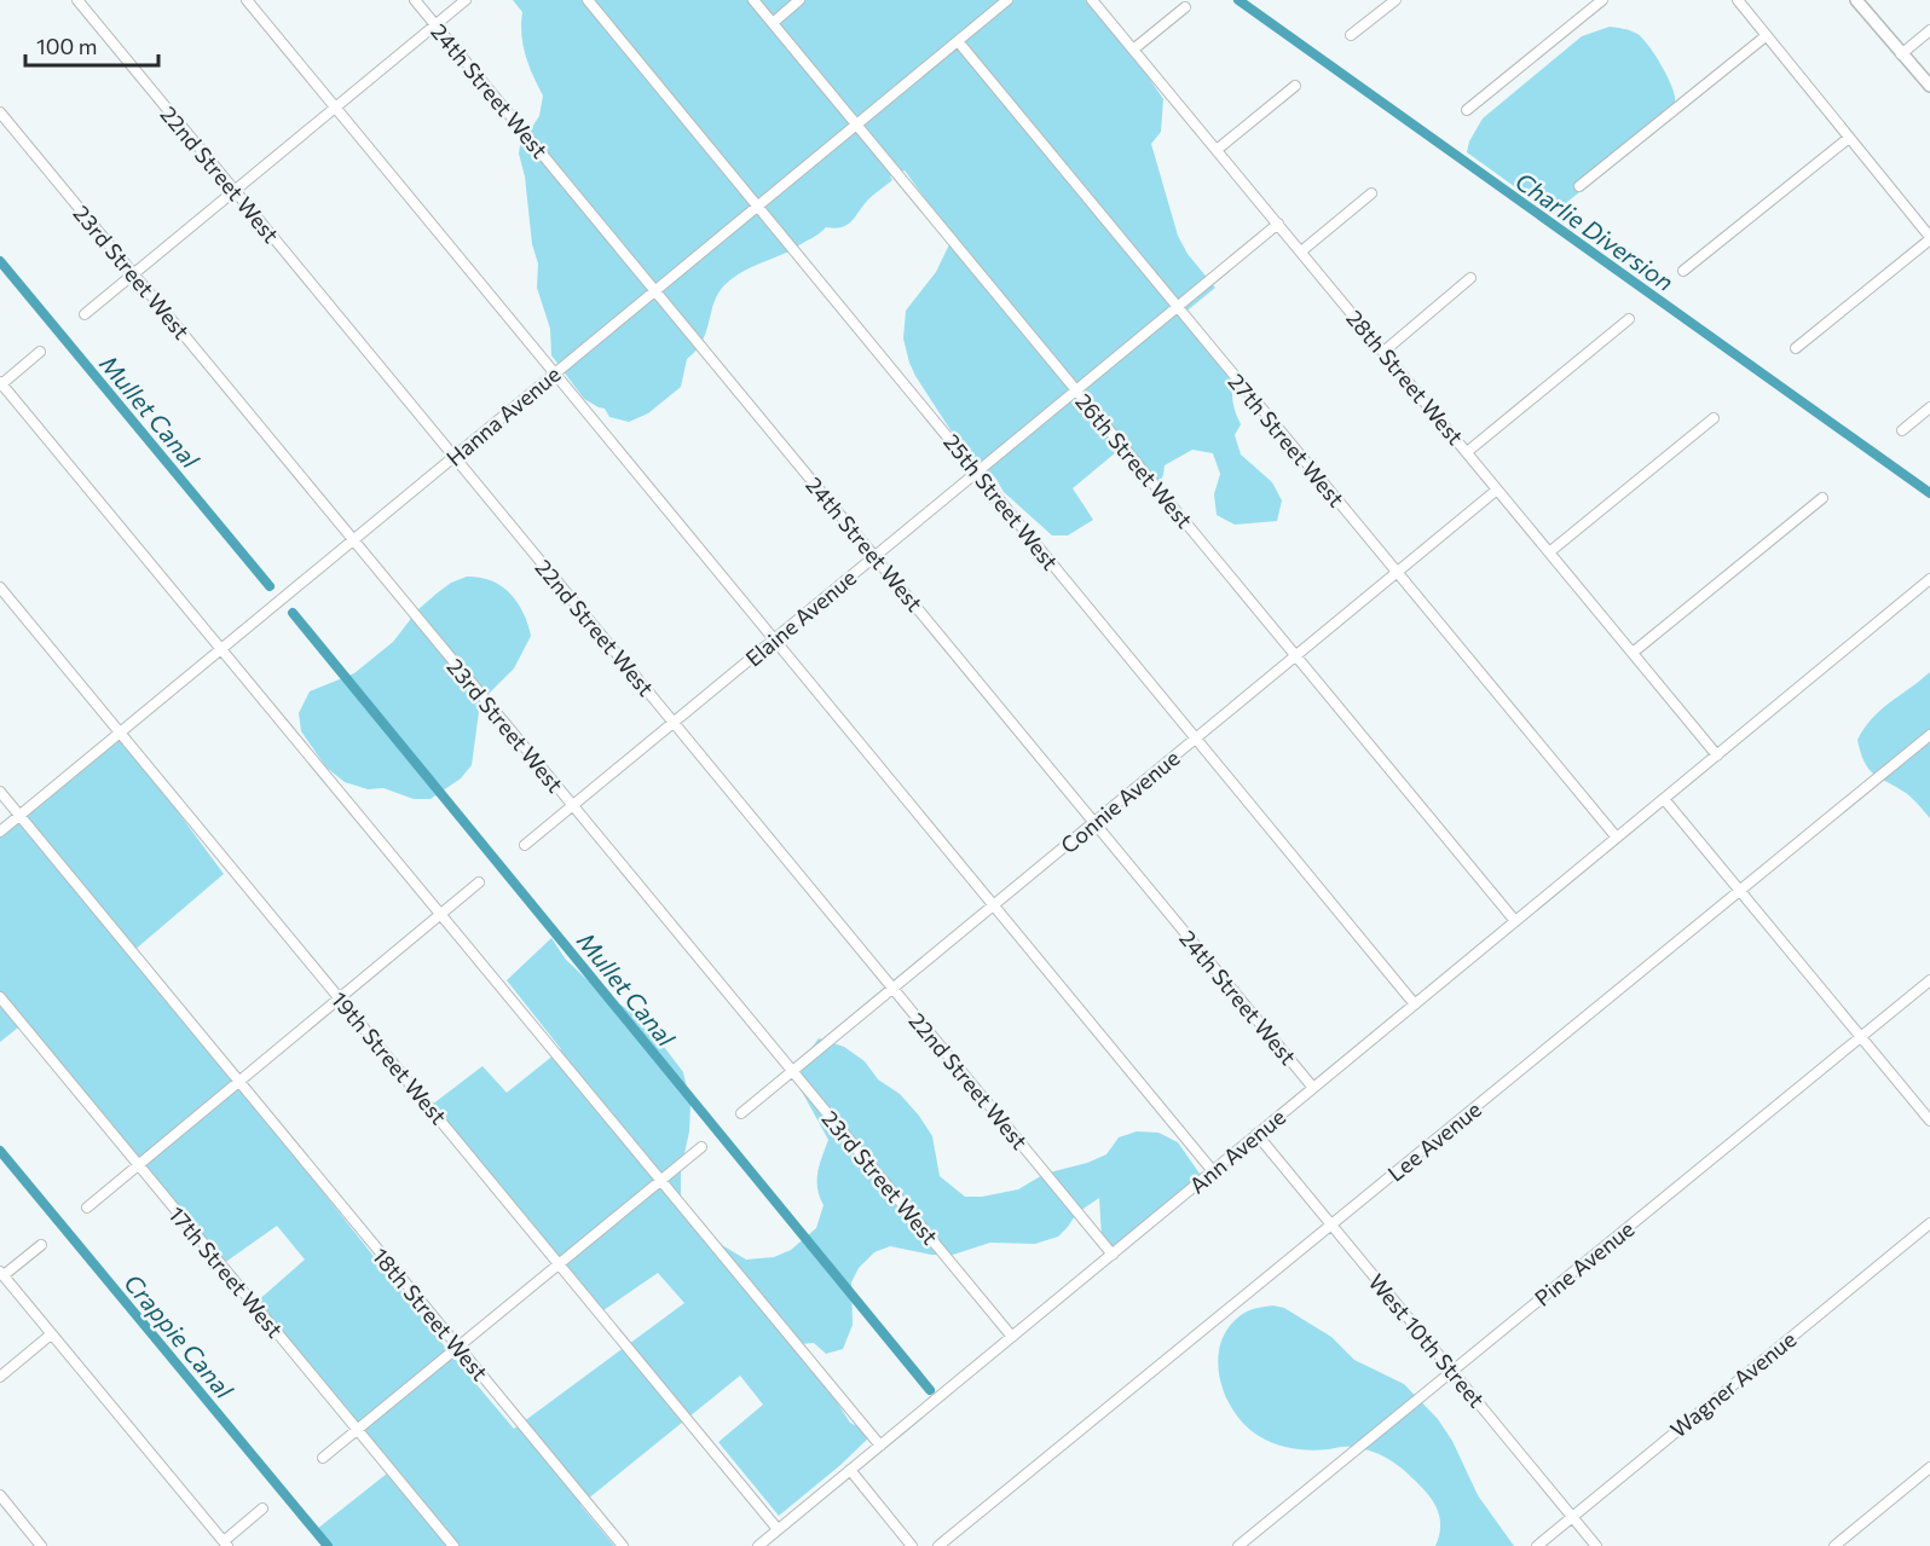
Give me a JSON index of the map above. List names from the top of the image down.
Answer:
{
  "streets": {
    "street": [
      "24th Street West",
      "22nd Street West",
      "23rd Street West",
      "28th Street West",
      "Hanna Avenue",
      "27th Street West",
      "26th Street West",
      "25th Street West",
      "Elaine Avenue",
      "Connie Avenue",
      "19th Street West",
      "Lee Avenue",
      "Ann Avenue",
      "Pine Avenue",
      "17th Street West",
      "18th Street West",
      "West 10th Street",
      "Wagner Avenue"
    ]
  },
  "crossings": [
    ["24th Street West", "Hanna Avenue"],
    ["24th Street West", "Elaine Avenue"],
    ["24th Street West", "Connie Avenue"],
    ["24th Street West", "Ann Avenue"],
    ["22nd Street West", "Hanna Avenue"],
    ["22nd Street West", "Elaine Avenue"],
    ["22nd Street West", "Connie Avenue"],
    ["22nd Street West", "Ann Avenue"],
    ["23rd Street West", "Hanna Avenue"],
    ["23rd Street West", "Elaine Avenue"],
    ["23rd Street West", "Connie Avenue"],
    ["23rd Street West", "Ann Avenue"],
    ["28th Street West", "Elaine Avenue"],
    ["28th Street West", "Connie Avenue"],
    ["28th Street West", "Ann Avenue"],
    ["Hanna Avenue", "27th Street West"],
    ["Hanna Avenue", "26th Street West"],
    ["Hanna Avenue", "25th Street West"],
    ["Hanna Avenue", "19th Street West"],
    ["Hanna Avenue", "18th Street West"],
    ["27th Street West", "Elaine Avenue"],
    ["27th Street West", "Connie Avenue"],
    ["27th Street West", "Ann Avenue"],
    ["26th Street West", "Elaine Avenue"],
    ["26th Street West", "Connie Avenue"],
    ["26th Street West", "Ann Avenue"],
    ["25th Street West", "Elaine Avenue"],
    ["25th Street West", "Connie Avenue"],
    ["25th Street West", "Ann Avenue"],
    ["19th Street West", "Ann Avenue"],
    ["Lee Avenue", "West 10th Street"],
    ["Ann Avenue", "West 10th Street"],
    ["Pine Avenue", "West 10th Street"],
    ["West 10th Street", "Wagner Avenue"]
  ],
  "water": ["Charlie Diversion", "Mullet Canal", "Crappie Canal"],
  "scale_bar": "100 m"
}
